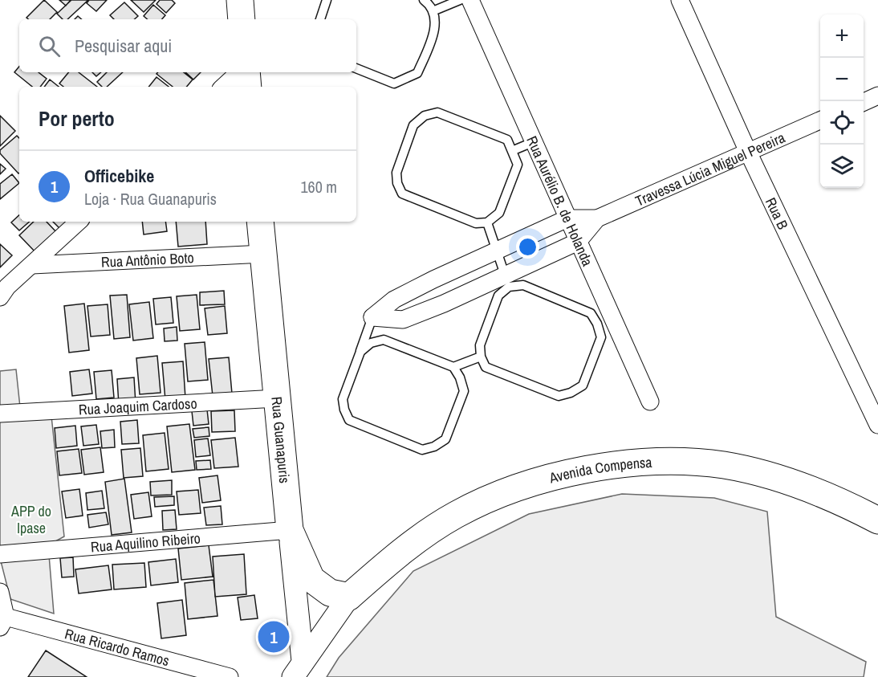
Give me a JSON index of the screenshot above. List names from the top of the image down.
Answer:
{
  "streets": {
    "main road": ["Rua Guanapuris", "Avenida Compensa"],
    "street": [
      "Travessa Lúcia Miguel Pereira",
      "Rua Aurélio B. de Holanda",
      "Rua B",
      "Rua Antônio Boto",
      "Rua Joaquim Cardoso",
      "Rua Aquilino Ribeiro",
      "Rua Ricardo Ramos"
    ]
  },
  "crossings": [
    ["Travessa Lúcia Miguel Pereira", "Rua Aurélio B. de Holanda"],
    ["Travessa Lúcia Miguel Pereira", "Rua B"],
    ["Rua Antônio Boto", "Rua Guanapuris"],
    ["Rua Joaquim Cardoso", "Rua Guanapuris"],
    ["Rua Guanapuris", "Avenida Compensa"],
    ["Rua Guanapuris", "Rua Aquilino Ribeiro"]
  ],
  "parks": ["APP do Ipase"],
  "page": {
    "map_buttons": ["+", "−"],
    "search": "Pesquisar aqui",
    "heading": "Por perto",
    "list": [
      {
        "mark": "1",
        "name": "Officebike",
        "note": "Loja · Rua Guanapuris",
        "value": "160 m"
      }
    ],
    "pins": "1"
  }
}
